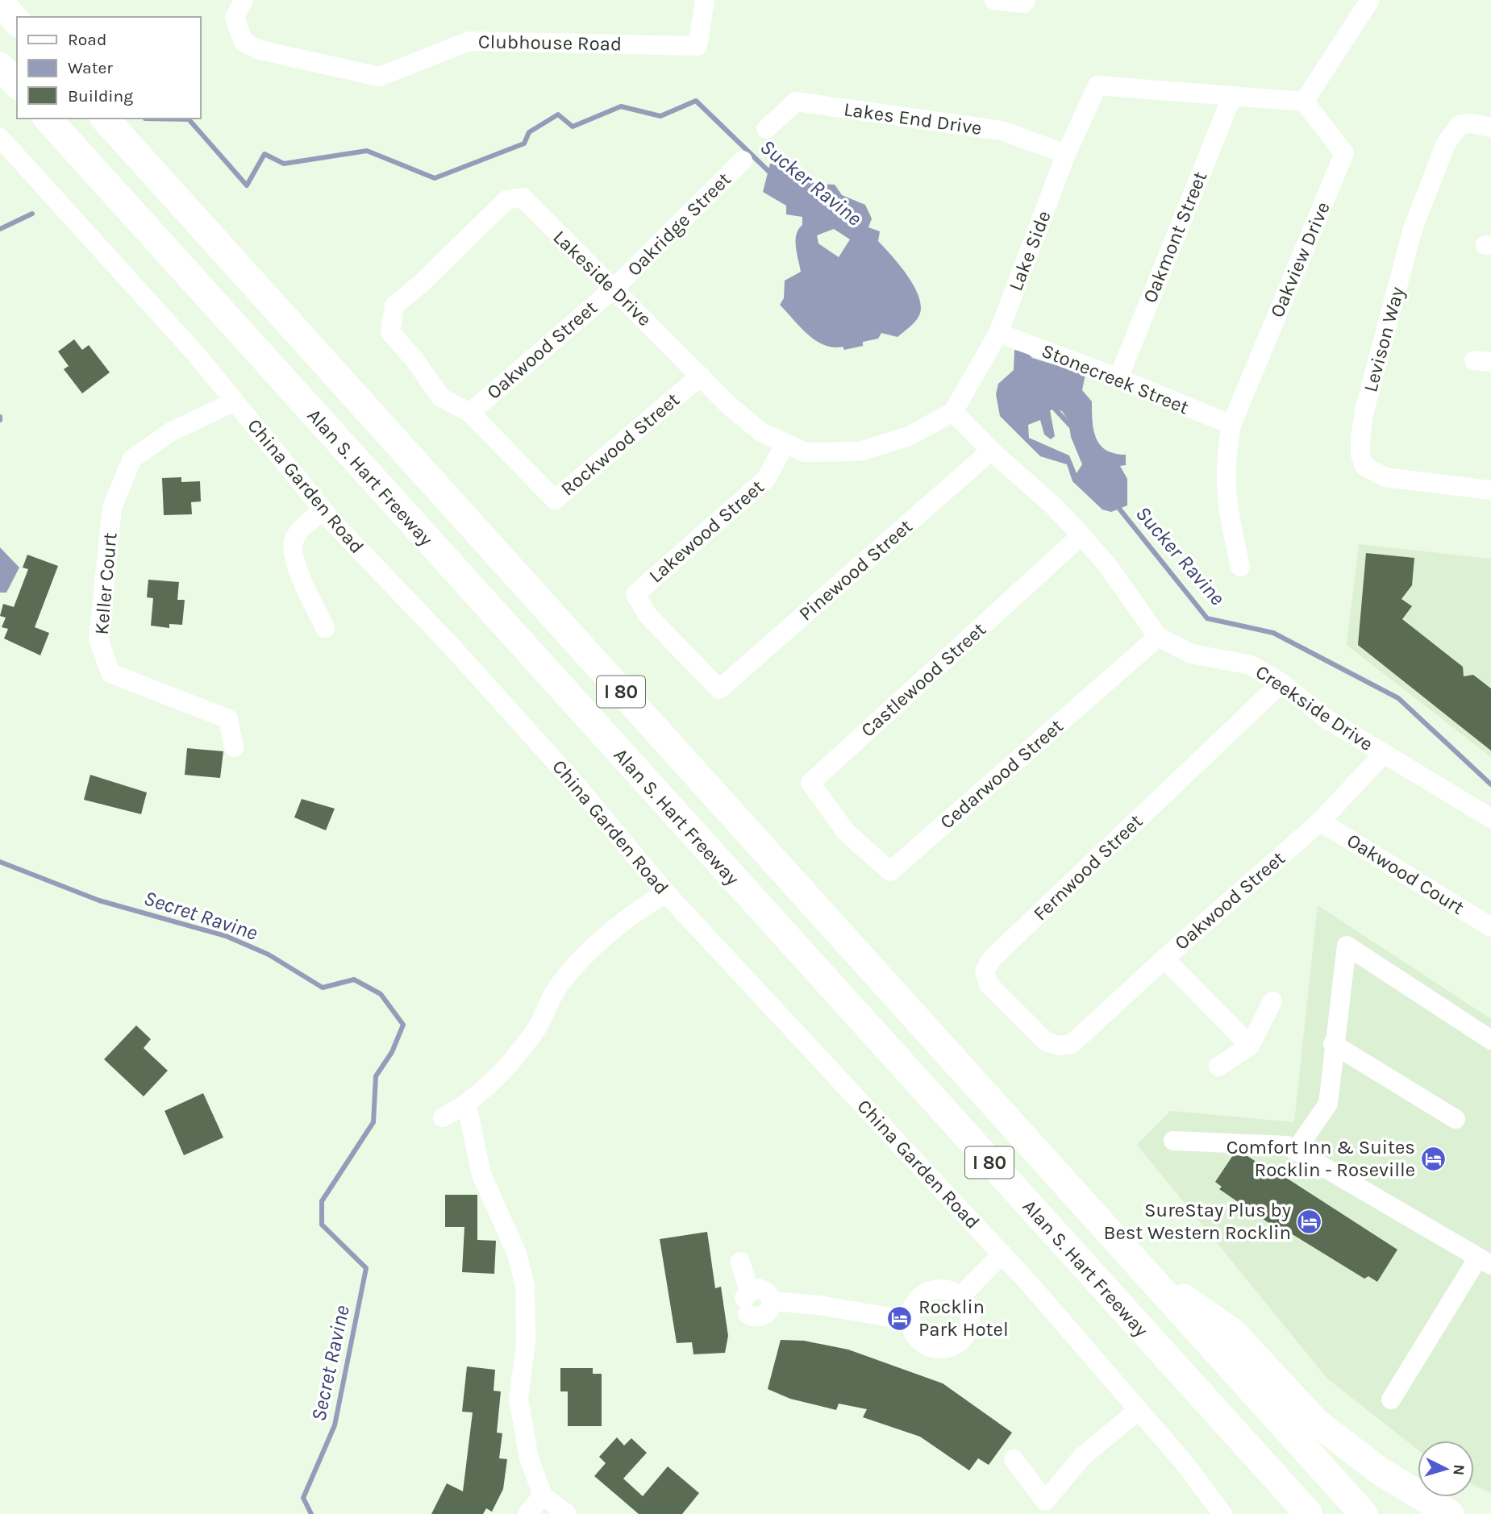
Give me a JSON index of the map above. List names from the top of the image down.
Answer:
{
  "streets": {
    "highway": ["Alan S. Hart Freeway", "I 80"],
    "street": [
      "Clubhouse Road",
      "Lakes End Drive",
      "Oakridge Street",
      "Oakmont Street",
      "Lake Side",
      "Oakview Drive",
      "Lakeside Drive",
      "Levison Way",
      "Oakwood Street",
      "Stonecreek Street",
      "Rockwood Street",
      "China Garden Road",
      "Lakewood Street",
      "Pinewood Street",
      "Keller Court",
      "Castlewood Street",
      "Creekside Drive",
      "Cedarwood Street",
      "Fernwood Street",
      "Oakwood Court"
    ]
  },
  "crossings": [
    ["Lakes End Drive", "Lake Side"],
    ["Oakridge Street", "Lakeside Drive"],
    ["Oakridge Street", "Oakwood Street"],
    ["Oakmont Street", "Lake Side"],
    ["Oakmont Street", "Stonecreek Street"],
    ["Lake Side", "Lakeside Drive"],
    ["Lake Side", "Stonecreek Street"],
    ["Lake Side", "Creekside Drive"],
    ["Oakview Drive", "Stonecreek Street"],
    ["Lakeside Drive", "Oakwood Street"],
    ["Lakeside Drive", "Rockwood Street"],
    ["Lakeside Drive", "Lakewood Street"],
    ["Lakeside Drive", "Creekside Drive"],
    ["Oakwood Street", "Rockwood Street"],
    ["Oakwood Street", "Creekside Drive"],
    ["Oakwood Street", "Fernwood Street"],
    ["Oakwood Street", "Oakwood Court"],
    ["China Garden Road", "Keller Court"],
    ["Lakewood Street", "Pinewood Street"],
    ["Pinewood Street", "Creekside Drive"],
    ["Castlewood Street", "Creekside Drive"],
    ["Castlewood Street", "Cedarwood Street"],
    ["Creekside Drive", "Cedarwood Street"],
    ["Creekside Drive", "Fernwood Street"]
  ],
  "water": ["Sucker Ravine", "Secret Ravine"],
  "places": {
    "hotel": ["Comfort Inn & Suites Rocklin - Roseville", "SureStay Plus by Best Western Rocklin", "Rocklin Park Hotel"]
  },
  "legend": ["Road", "Water", "Building"],
  "north": "right"
}
